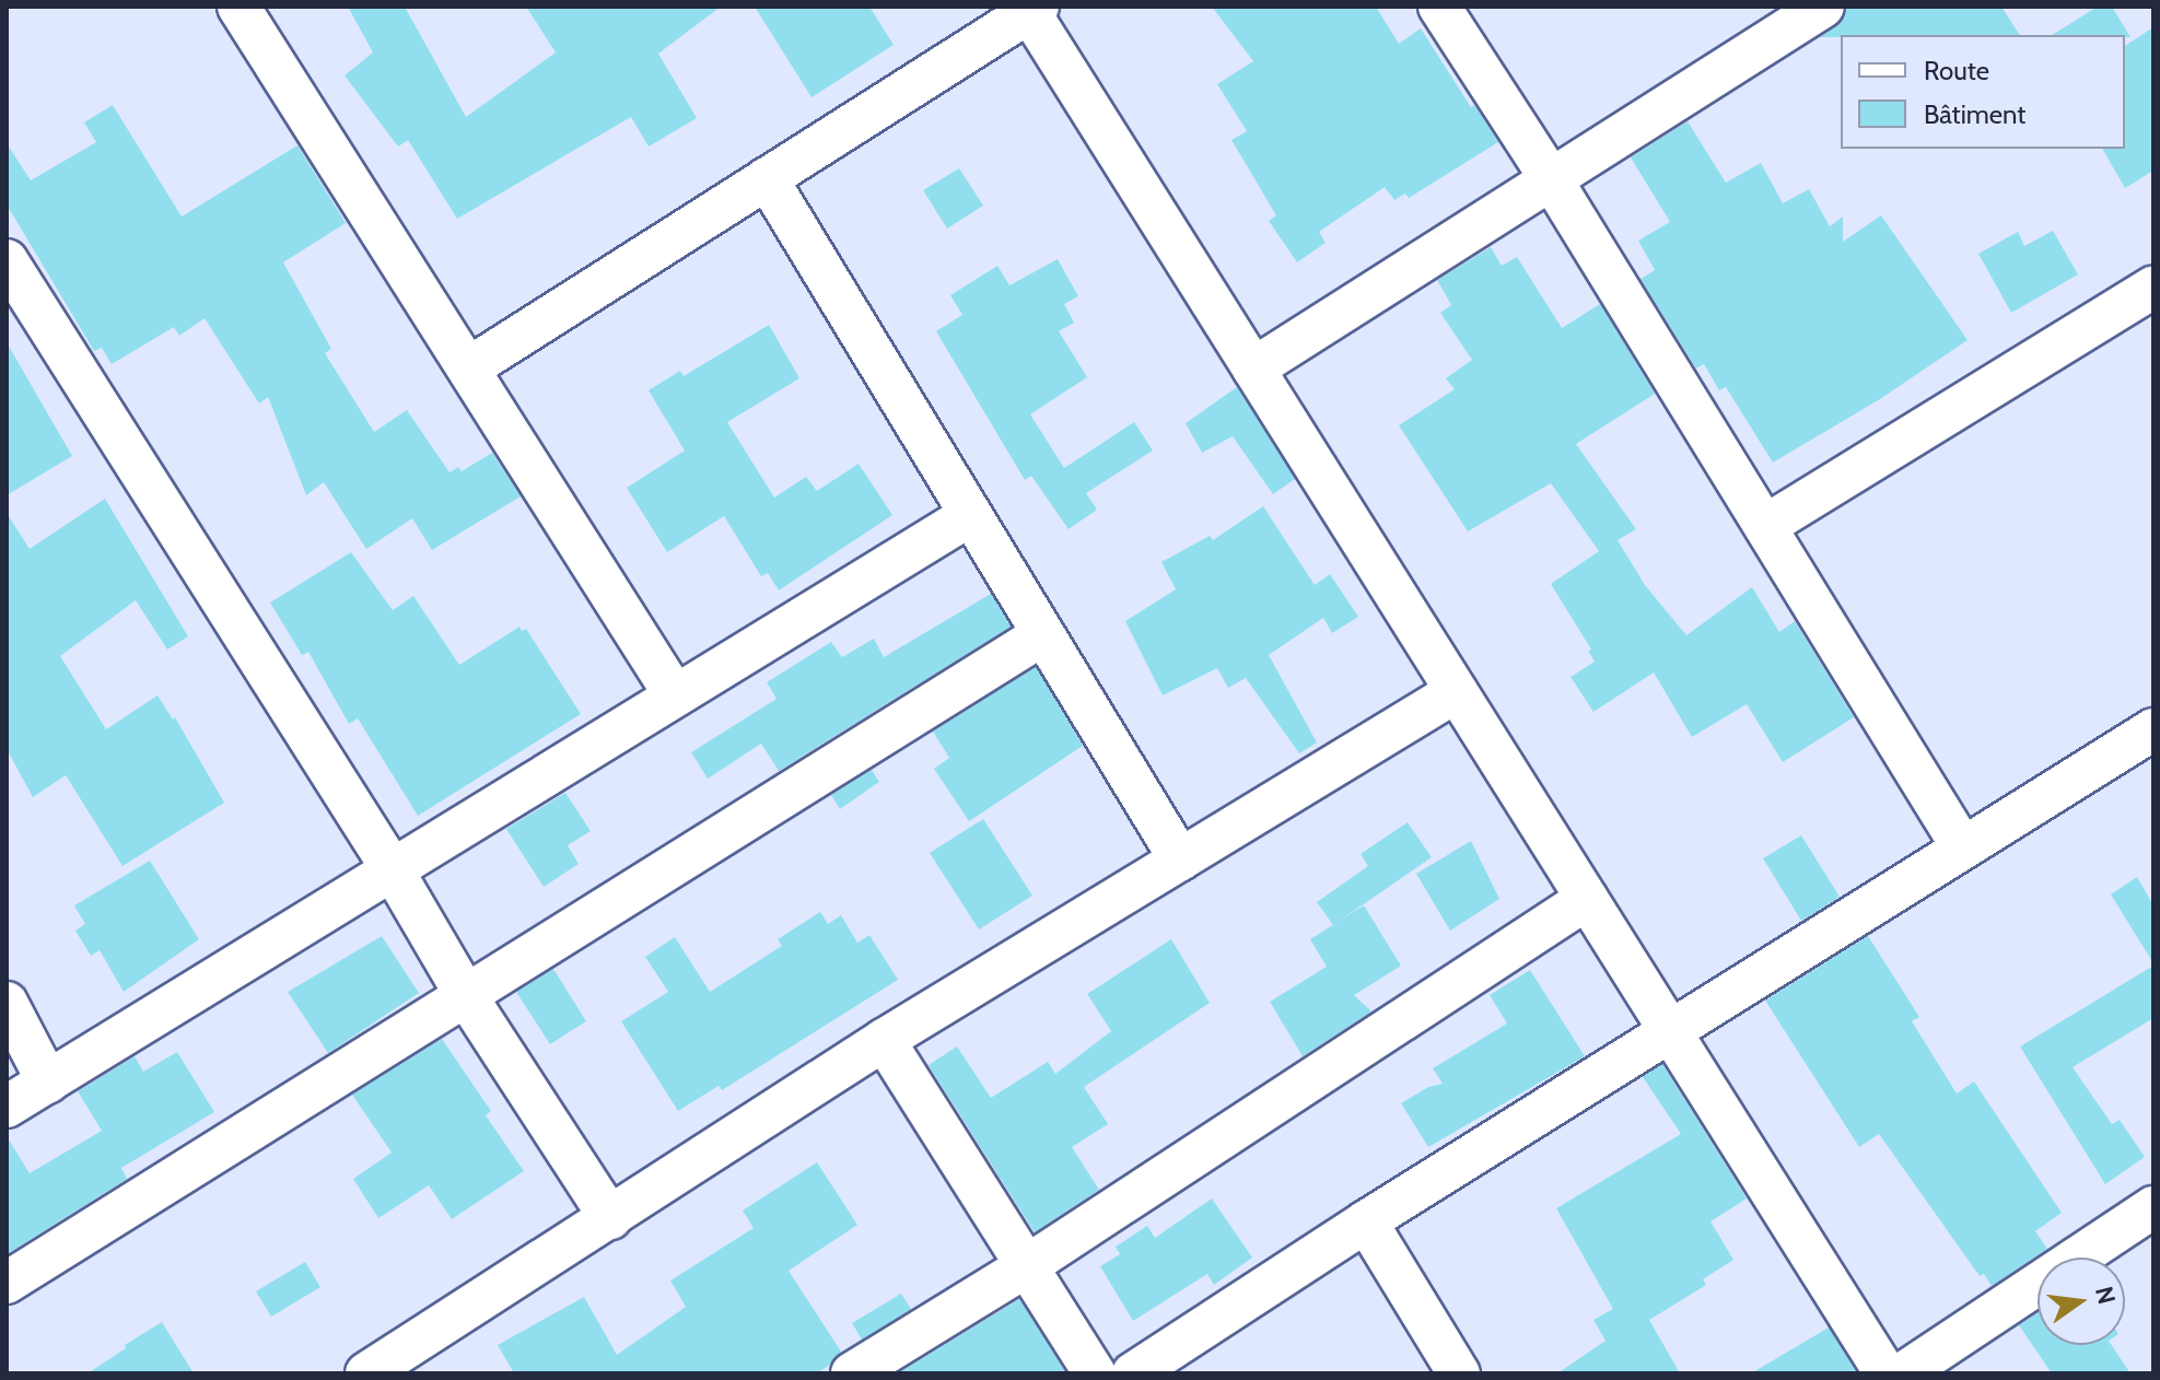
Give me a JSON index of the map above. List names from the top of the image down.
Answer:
{
  "legend": ["Route", "Bâtiment"],
  "north": "right"
}
